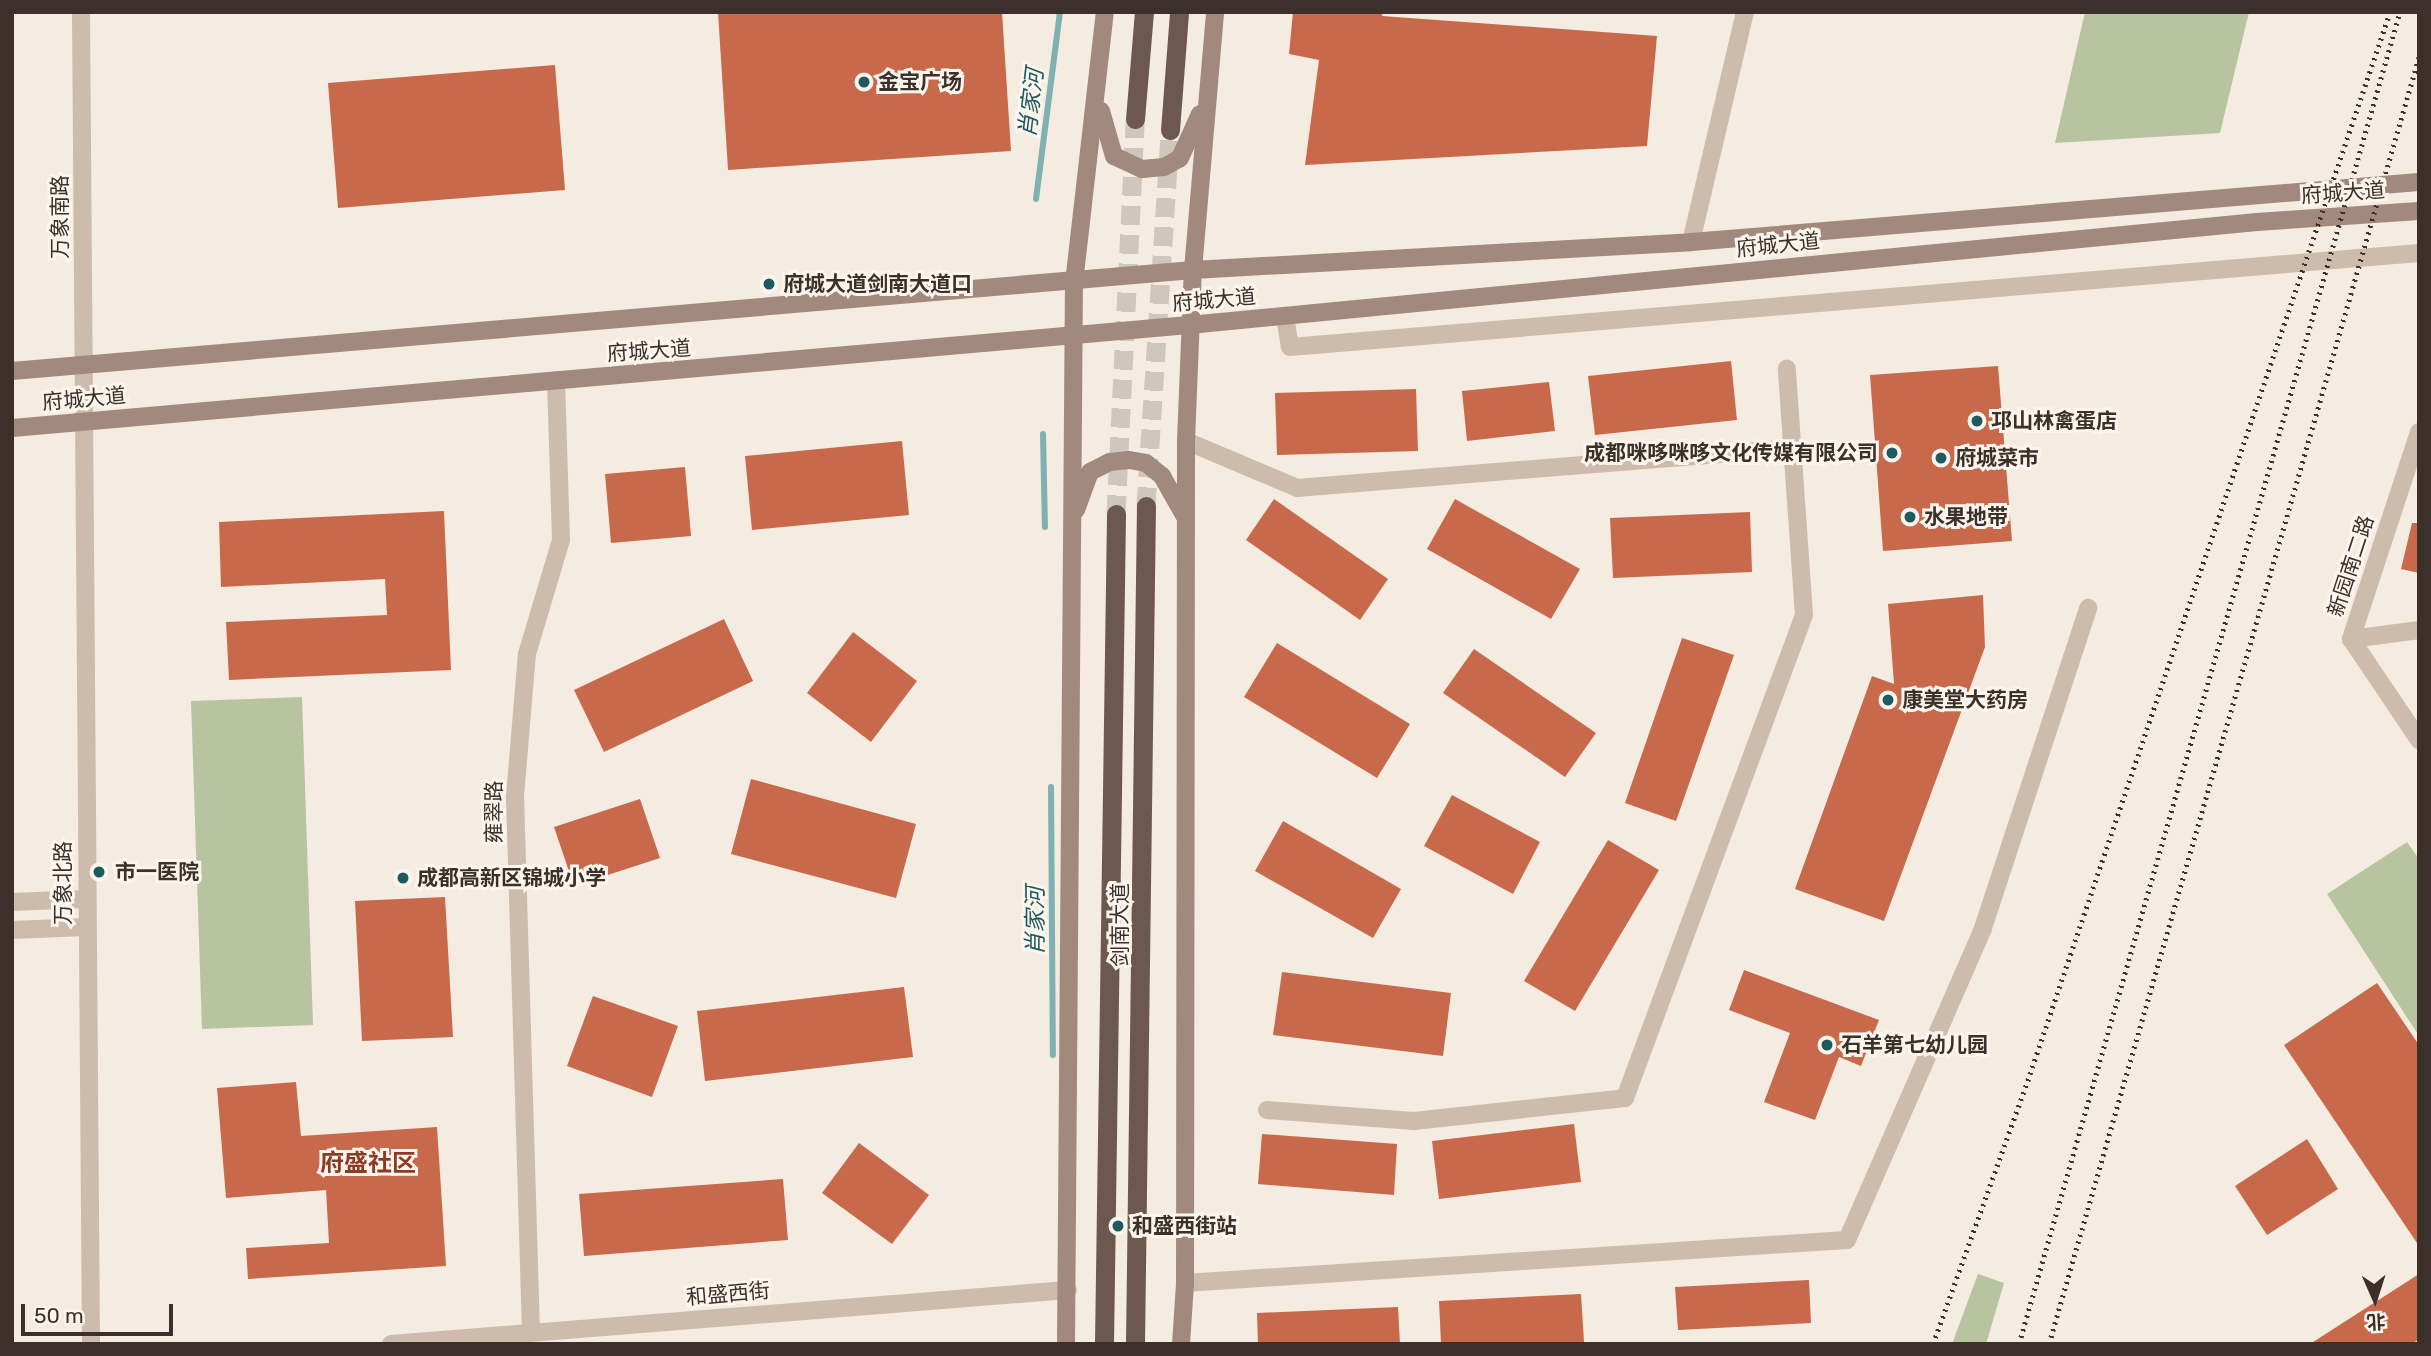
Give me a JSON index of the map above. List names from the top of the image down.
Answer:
{
  "streets": {
    "highway": ["剑南大道"],
    "main road": ["府城大道"],
    "street": [
      "万象南路",
      "新园南二路",
      "雍翠路",
      "万象北路",
      "和盛西街"
    ]
  },
  "crossings": [
    ["府城大道", "万象南路"],
    ["府城大道", "雍翠路"],
    ["府城大道", "万象北路"],
    ["万象南路", "万象北路"],
    ["雍翠路", "和盛西街"]
  ],
  "districts": ["府盛社区"],
  "water": ["肖家河"],
  "places": [
    "金宝广场",
    "府城大道剑南大道口",
    "邛山林禽蛋店",
    "成都咪哆咪哆文化传媒有限公司",
    "府城菜市",
    "水果地带",
    "康美堂大药房",
    "市一医院",
    "成都高新区锦城小学",
    "石羊第七幼儿园",
    "和盛西街站"
  ],
  "scale_bar": "50 m",
  "north": "bottom"
}
